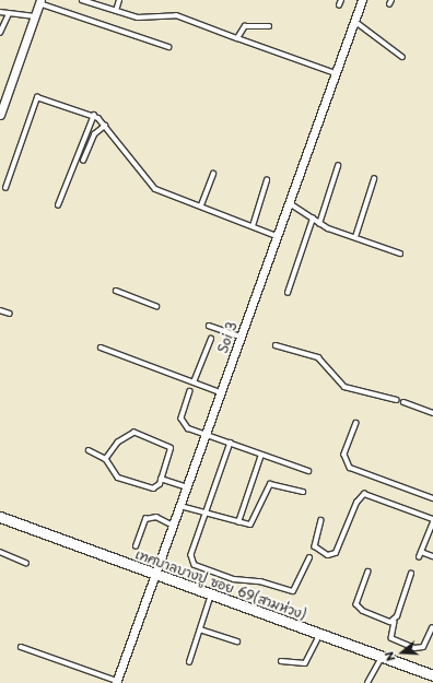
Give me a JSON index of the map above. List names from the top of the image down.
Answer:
{
  "streets": {
    "street": ["Soi 3", "เทศบาลบางปู ซอย 69(สามห่วง)"]
  },
  "crossings": [
    ["Soi 3", "เทศบาลบางปู ซอย 69(สามห่วง)"]
  ],
  "north": "left"
}
